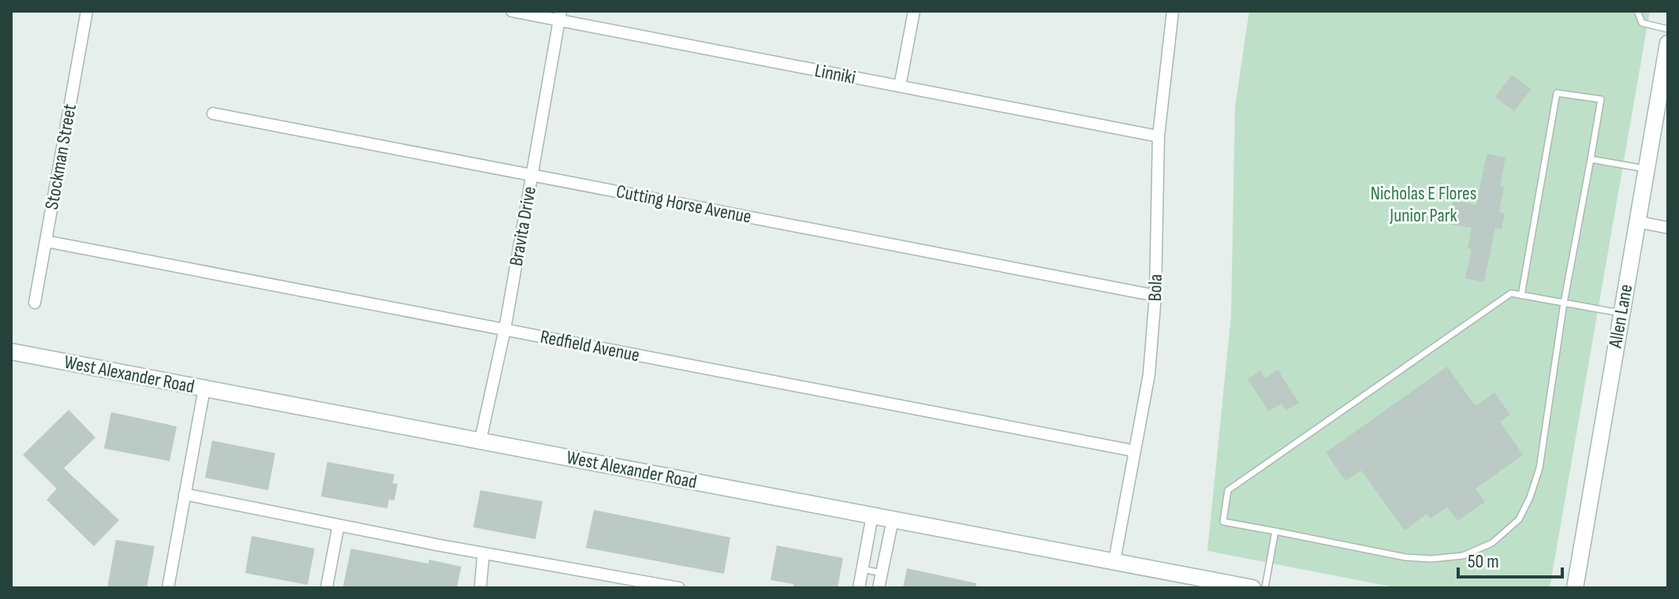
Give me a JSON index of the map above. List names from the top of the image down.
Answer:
{
  "streets": {
    "main road": ["Allen Lane", "West Alexander Road"],
    "street": [
      "Linniki",
      "Stockman Street",
      "Cutting Horse Avenue",
      "Bravita Drive",
      "Bola",
      "Redfield Avenue"
    ]
  },
  "crossings": [
    ["Linniki", "Bravita Drive"],
    ["Linniki", "Bola"],
    ["Stockman Street", "Redfield Avenue"],
    ["Cutting Horse Avenue", "Bravita Drive"],
    ["Cutting Horse Avenue", "Bola"],
    ["Bravita Drive", "Redfield Avenue"],
    ["Bravita Drive", "West Alexander Road"],
    ["Bola", "Redfield Avenue"],
    ["Bola", "West Alexander Road"]
  ],
  "parks": ["Nicholas E Flores Junior Park"],
  "scale_bar": "50 m"
}
